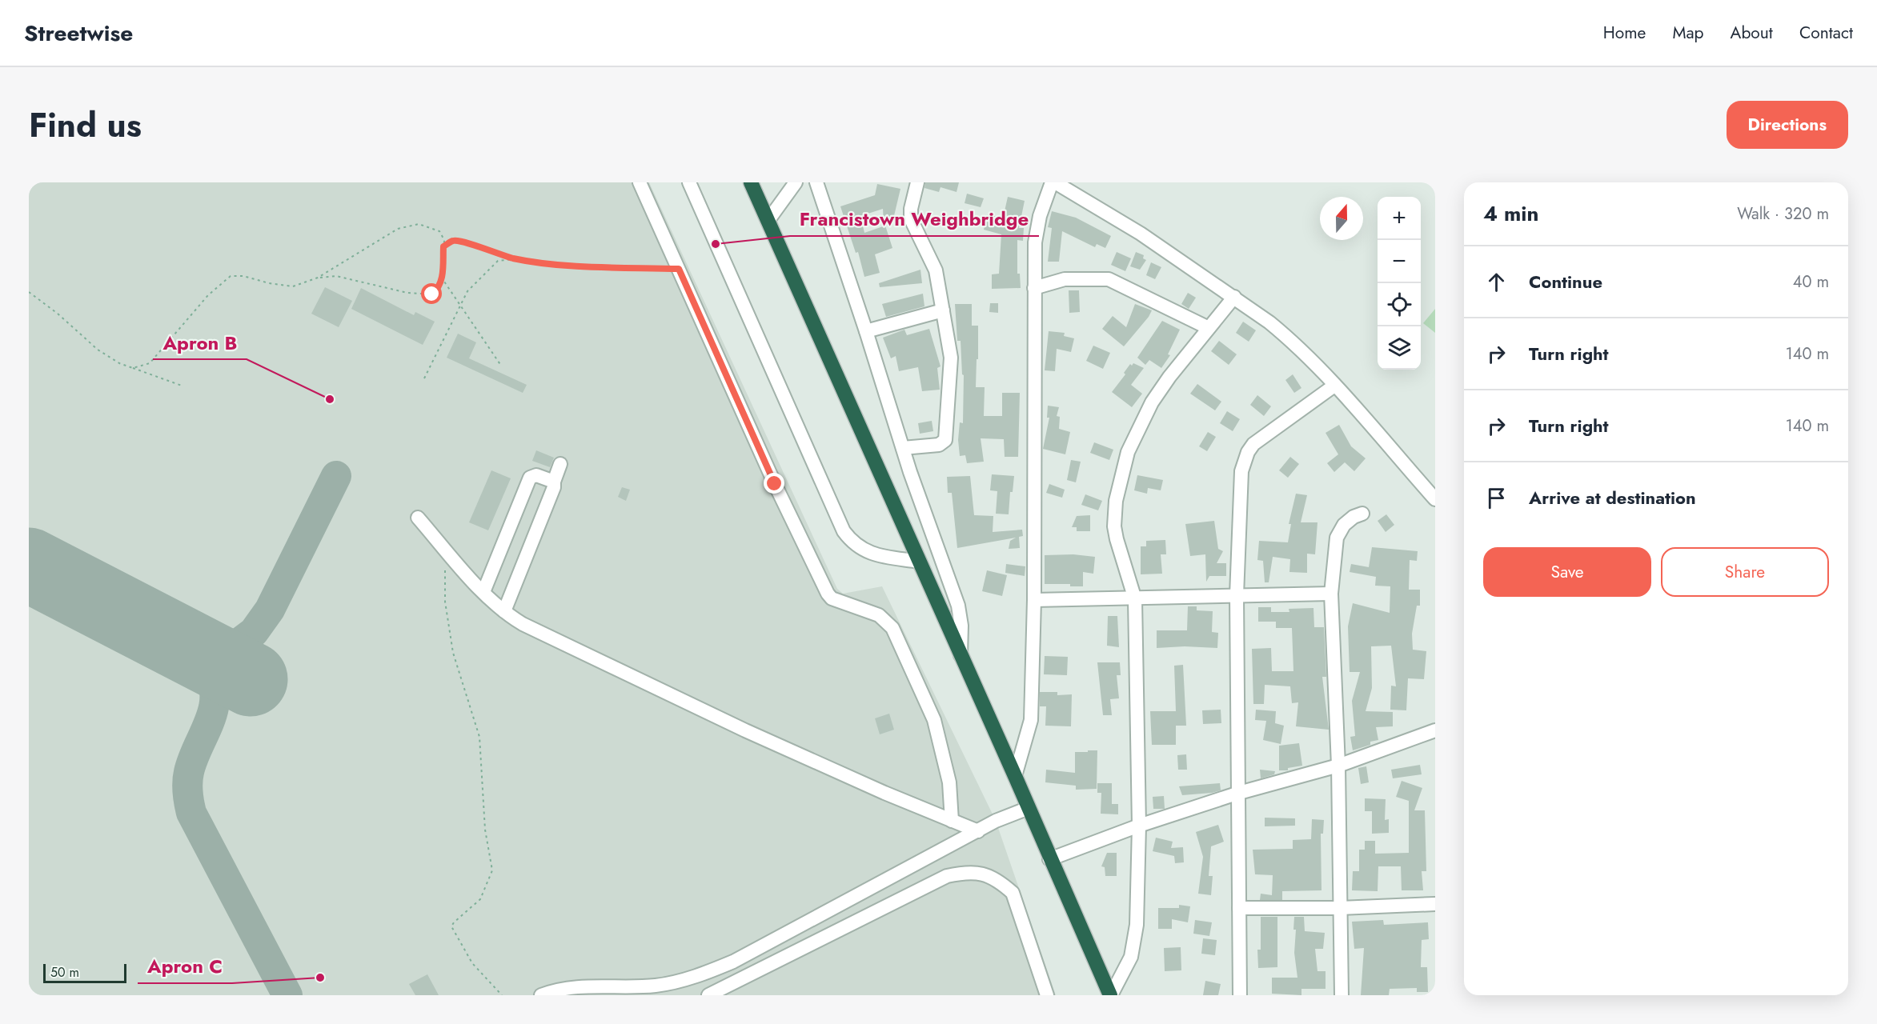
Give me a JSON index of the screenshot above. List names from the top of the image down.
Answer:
{
  "places": ["Francistown Weighbridge", "Apron B", "Apron C"],
  "scale_bar": "50 m",
  "north": "top",
  "page": {
    "header": "Streetwise",
    "nav": [
      "Home",
      "Map",
      "About",
      "Contact"
    ],
    "title": "Find us",
    "buttons": [
      "Directions",
      ["Save", "Share"]
    ],
    "heading": ["4 min", "Walk · 320 m"],
    "map_buttons": ["+", "−"],
    "list": [
      ["Continue", "40 m"],
      ["Turn right", "140 m"],
      ["Turn right", "140 m"],
      "Arrive at destination"
    ],
    "scale": "50 m"
  }
}
